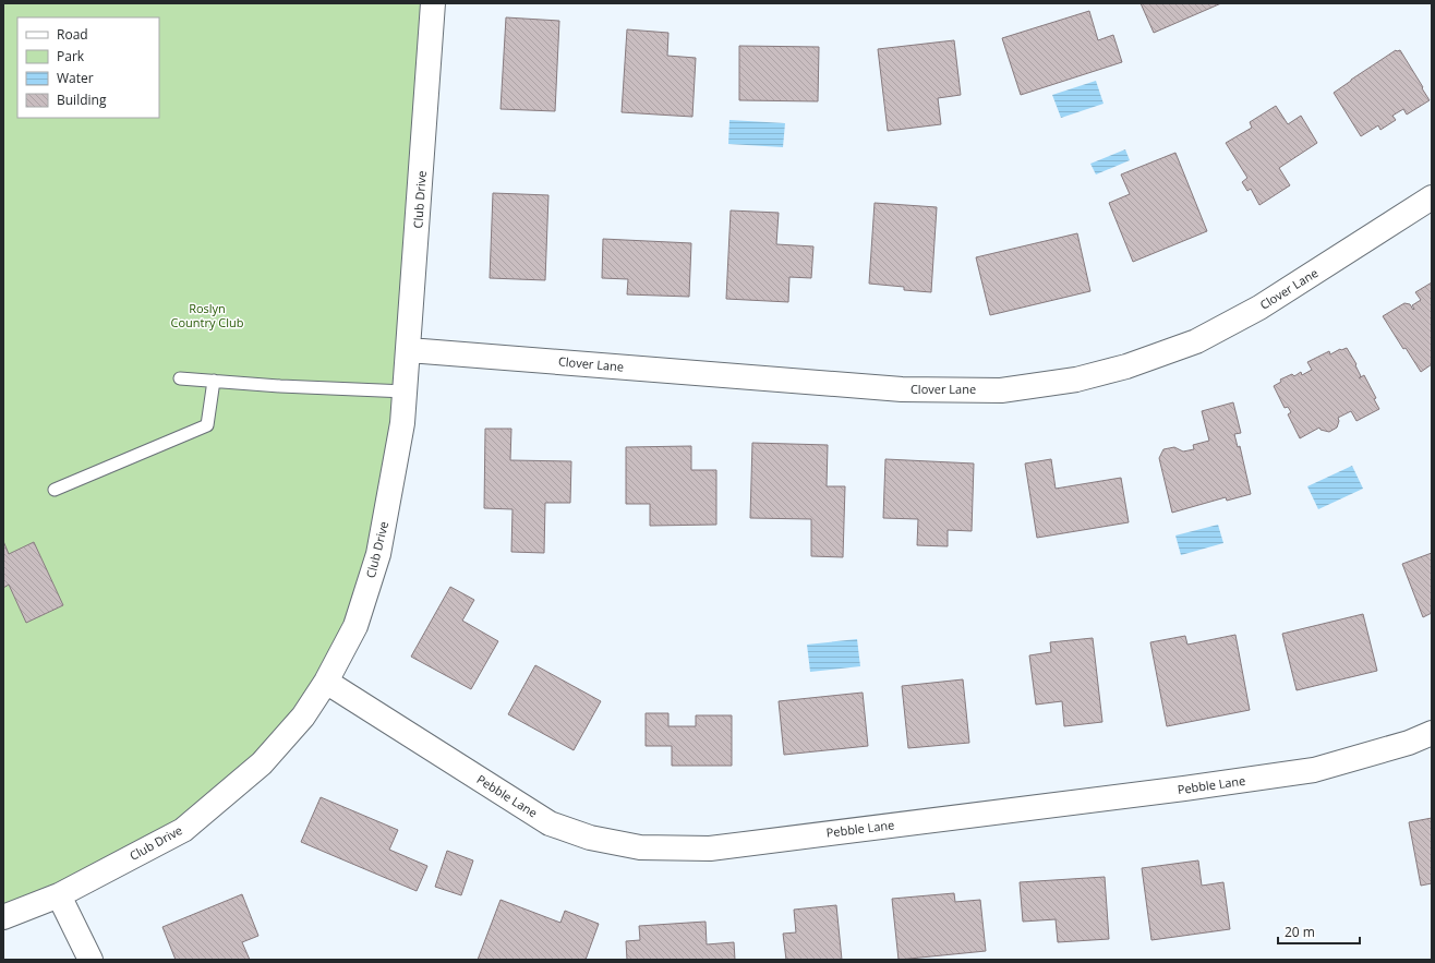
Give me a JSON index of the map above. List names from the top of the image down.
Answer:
{
  "streets": {
    "street": ["Club Drive", "Clover Lane", "Pebble Lane"]
  },
  "crossings": [
    ["Club Drive", "Clover Lane"],
    ["Club Drive", "Pebble Lane"]
  ],
  "parks": ["Roslyn Country Club"],
  "legend": [
    "Road",
    "Park",
    "Water",
    "Building"
  ],
  "scale_bar": "20 m"
}
